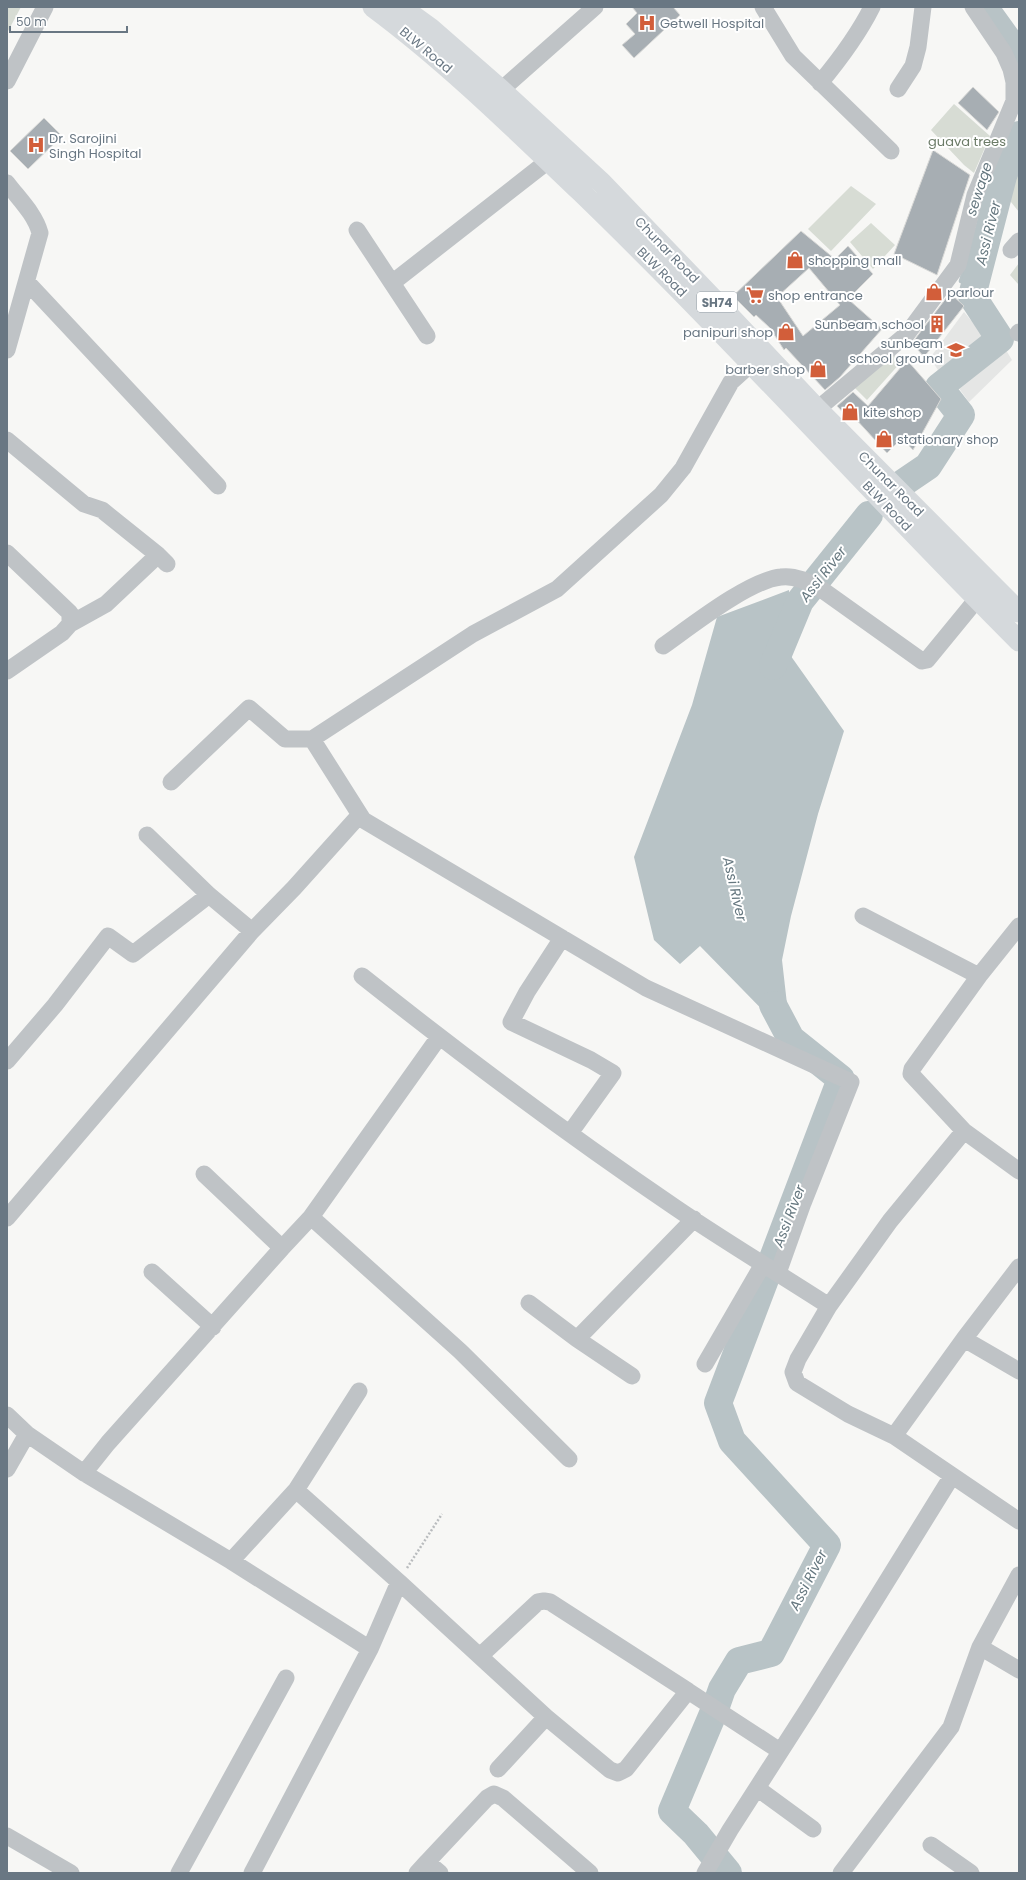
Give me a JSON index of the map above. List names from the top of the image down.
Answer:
{
  "streets": {
    "main road": ["BLW Road", "Chunar Road", "SH74"]
  },
  "crossings": [
    ["BLW Road", "Chunar Road"]
  ],
  "water": ["sewage", "Assi River"],
  "parks": ["guava trees"],
  "places": {
    "hospital": ["Getwell Hospital", "Dr. Sarojini Singh Hospital"],
    "shop": [
      "shopping mall",
      "parlour",
      "panipuri shop",
      "barber shop",
      "kite shop",
      "stationary shop"
    ],
    "supermarket": ["shop entrance"],
    "building": ["Sunbeam school"],
    "school or university": ["sunbeam school ground"]
  },
  "scale_bar": "50 m"
}
